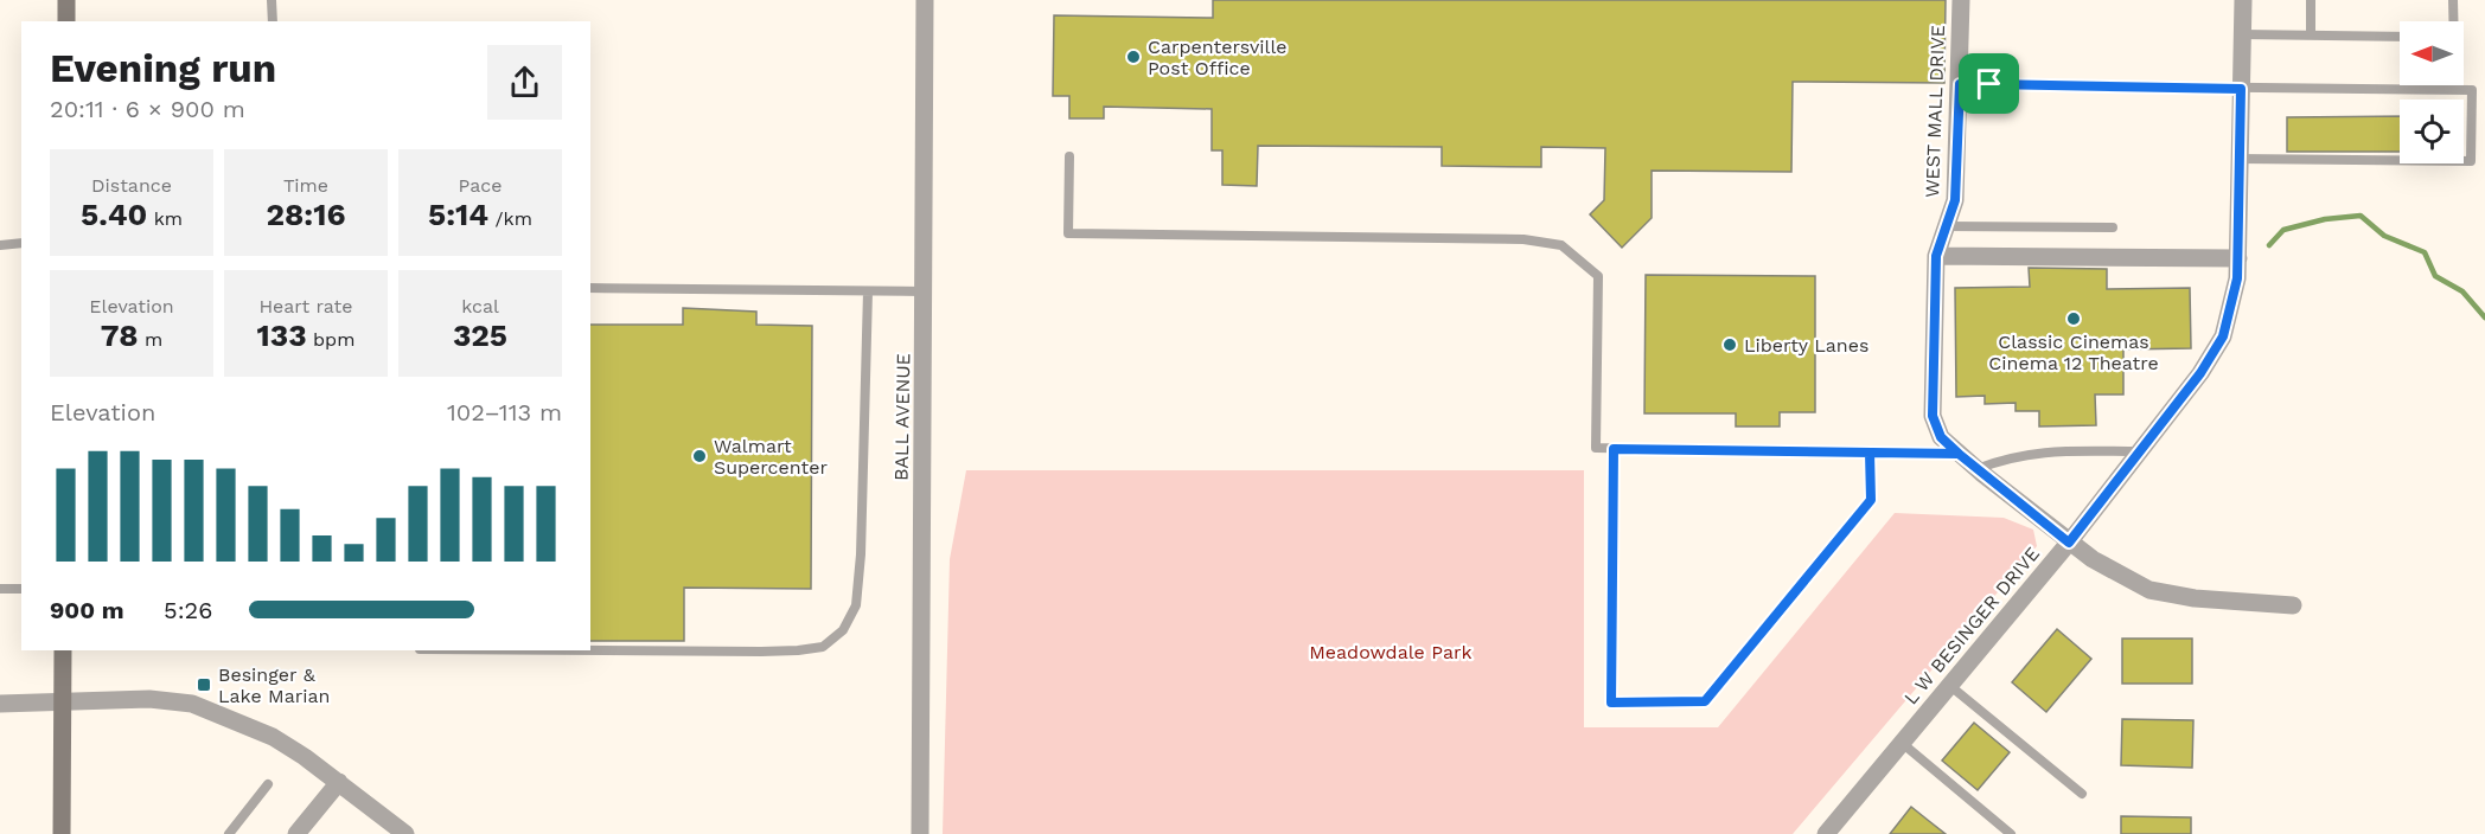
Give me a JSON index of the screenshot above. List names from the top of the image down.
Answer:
{
  "streets": {
    "street": ["WEST MALL DRIVE", "BALL AVENUE", "L W BESINGER DRIVE"]
  },
  "crossings": [
    ["WEST MALL DRIVE", "L W BESINGER DRIVE"]
  ],
  "parks": ["Meadowdale Park"],
  "places": {
    "other": [
      "Carpentersville Post Office",
      "Classic Cinemas Cinema 12 Theatre",
      "Liberty Lanes",
      "Walmart Supercenter"
    ],
    "transit": ["Besinger & Lake Marian"]
  },
  "north": "left",
  "page": {
    "heading": ["Evening run", "20:11 · 6 × 900 m"],
    "stats": [
      ["Distance", "5.40 km"],
      ["Time", "28:16"],
      ["Pace", "5:14 /km"],
      ["Elevation", "78 m"],
      ["Heart rate", "133 bpm"],
      ["kcal", "325"]
    ],
    "chart": ["Elevation", "102–113 m"],
    "list": [
      {
        "name": "900 m",
        "note": "5:26"
      }
    ]
  }
}
